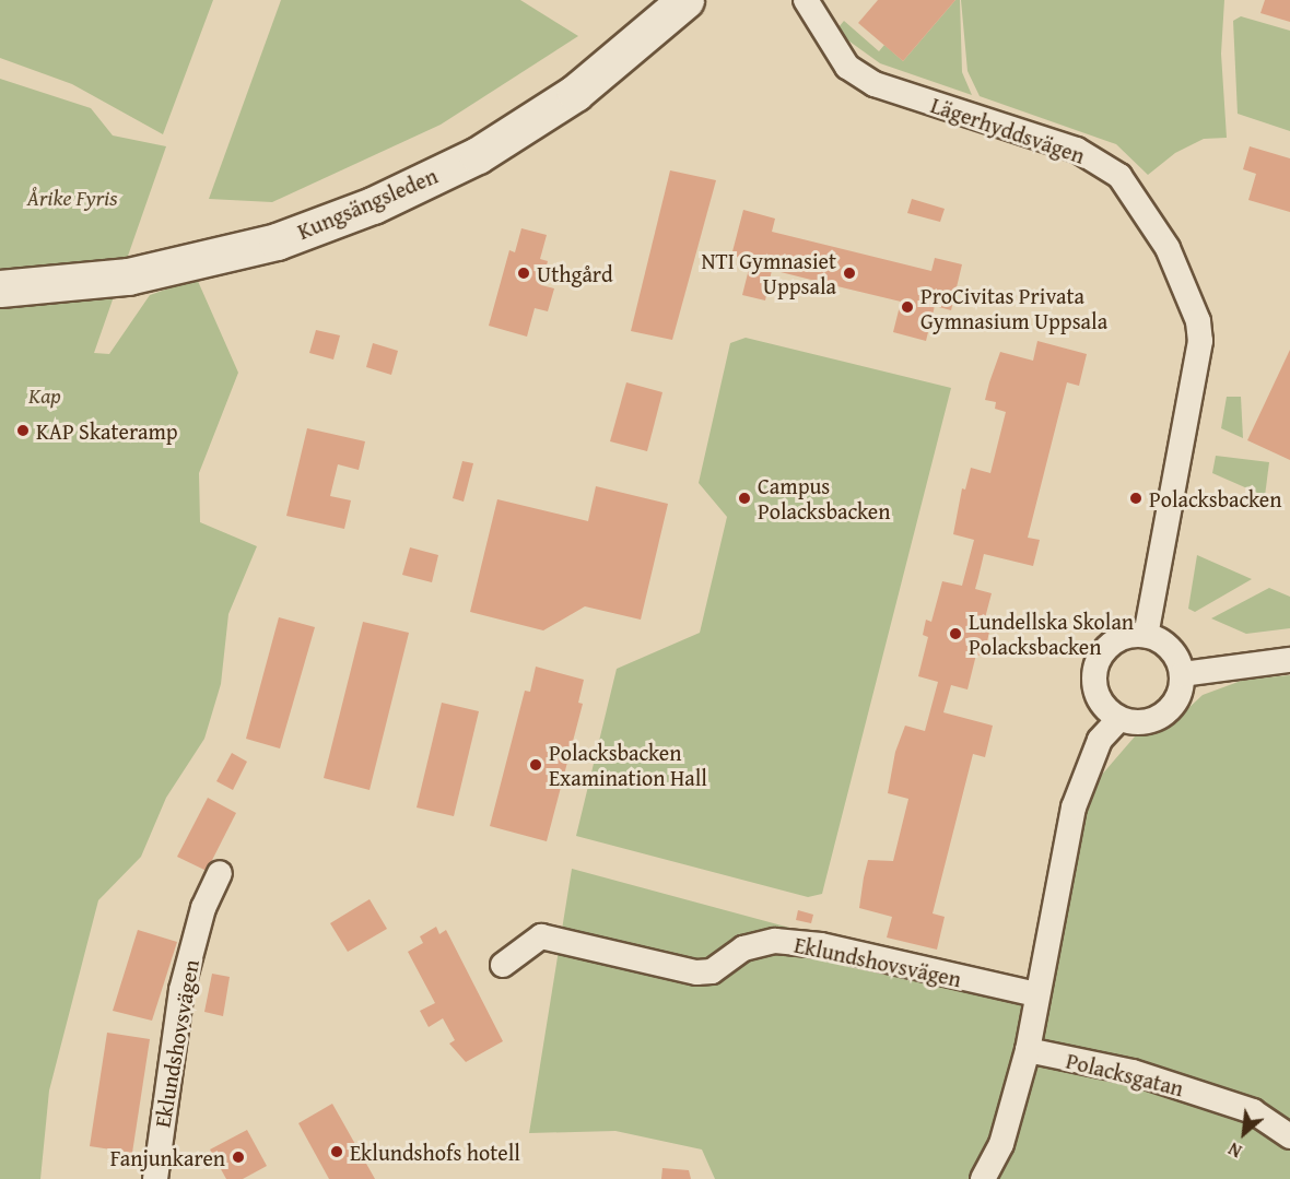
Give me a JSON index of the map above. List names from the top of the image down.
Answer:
{
  "streets": {
    "main road": ["Kungsängsleden"],
    "street": ["Lägerhyddsvägen", "Eklundshovsvägen", "Polacksgatan"]
  },
  "parks": ["Årike Fyris", "Kap"],
  "places": [
    "Uthgård",
    "NTI Gymnasiet Uppsala",
    "ProCivitas Privata Gymnasium Uppsala",
    "KAP Skateramp",
    "Campus Polacksbacken",
    "Polacksbacken",
    "Lundellska Skolan Polacksbacken",
    "Polacksbacken Examination Hall",
    "Eklundshofs hotell",
    "Fanjunkaren"
  ],
  "north": "bottom left"
}
